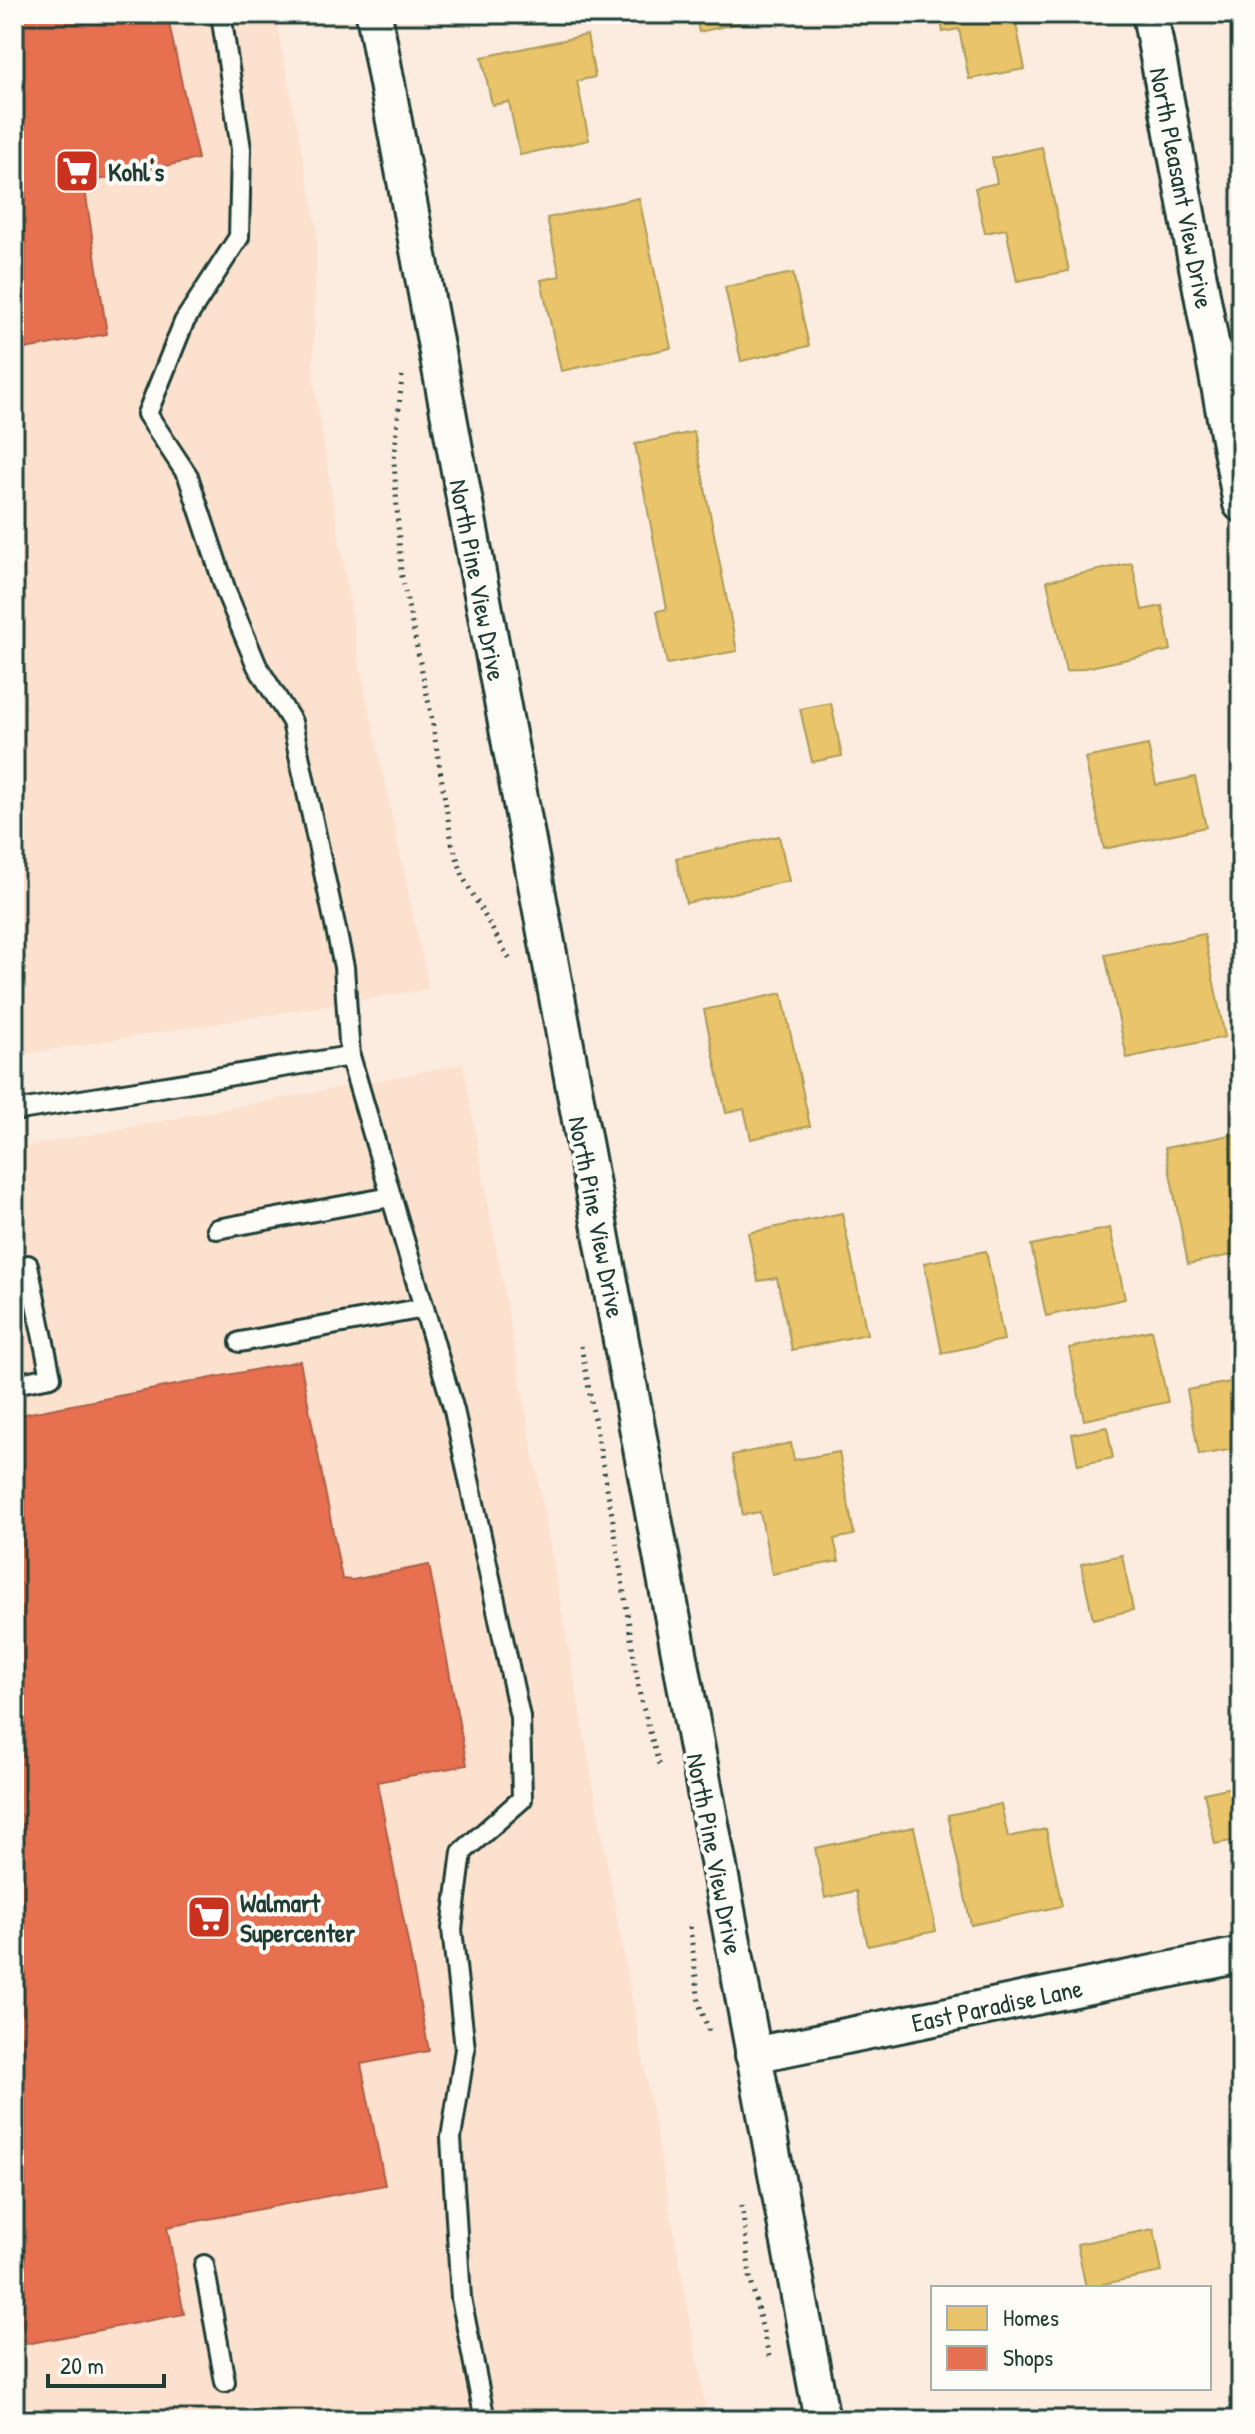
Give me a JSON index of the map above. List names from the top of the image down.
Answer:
{
  "streets": {
    "street": ["North Pleasant View Drive", "North Pine View Drive", "East Paradise Lane"]
  },
  "crossings": [
    ["North Pine View Drive", "East Paradise Lane"]
  ],
  "places": {
    "supermarket": ["Kohl's", "Walmart Supercenter"]
  },
  "legend": ["Homes", "Shops"],
  "scale_bar": "20 m"
}
